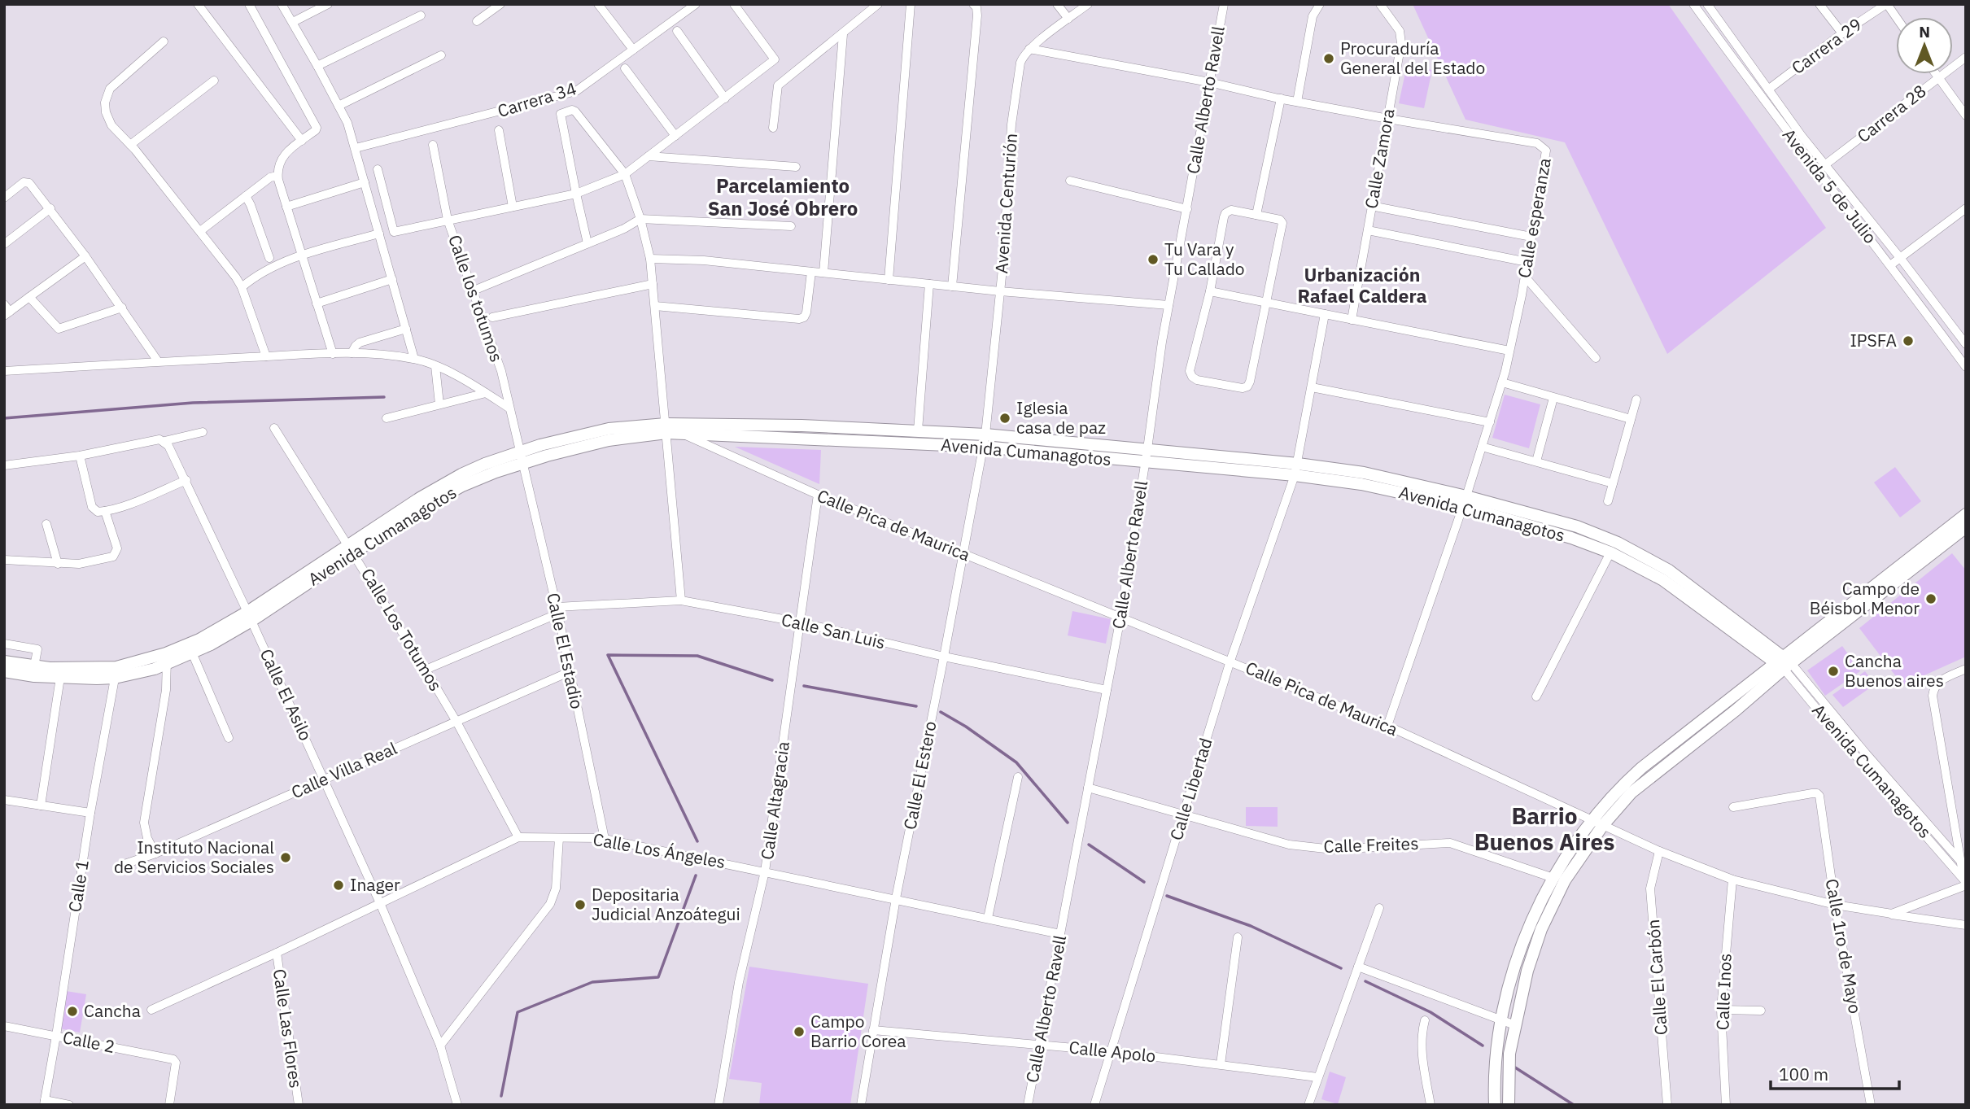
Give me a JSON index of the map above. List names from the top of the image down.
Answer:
{
  "streets": {
    "street": [
      "Carrera 29",
      "Carrera 34",
      "Calle Alberto Ravell",
      "Carrera 28",
      "Calle Zamora",
      "Avenida 5 de Julio",
      "Avenida Centurión",
      "Calle esperanza",
      "Calle los totumos",
      "Avenida Cumanagotos",
      "Calle Pica de Maurica",
      "Calle Los Totumos",
      "Calle San Luis",
      "Calle El Estadio",
      "Calle El Asilo",
      "Calle Villa Real",
      "Calle El Estero",
      "Calle Libertad",
      "Calle Altagracia",
      "Calle Freites",
      "Calle Los Ángeles",
      "Calle 1",
      "Calle 1ro de Mayo",
      "Calle El Carbón",
      "Calle Inos",
      "Calle Las Flores",
      "Calle 2",
      "Calle Apolo"
    ]
  },
  "crossings": [
    ["Carrera 29", "Avenida 5 de Julio"],
    ["Calle Alberto Ravell", "Calle esperanza"],
    ["Calle Alberto Ravell", "Avenida Cumanagotos"],
    ["Calle Alberto Ravell", "Calle Pica de Maurica"],
    ["Calle Alberto Ravell", "Calle San Luis"],
    ["Calle Alberto Ravell", "Calle Freites"],
    ["Calle Alberto Ravell", "Calle Los Ángeles"],
    ["Calle Alberto Ravell", "Calle Apolo"],
    ["Carrera 28", "Avenida 5 de Julio"],
    ["Calle Zamora", "Calle esperanza"],
    ["Avenida Centurión", "Calle esperanza"],
    ["Avenida Centurión", "Avenida Cumanagotos"],
    ["Avenida Centurión", "Calle El Estero"],
    ["Calle esperanza", "Avenida Cumanagotos"],
    ["Calle esperanza", "Calle Pica de Maurica"],
    ["Calle los totumos", "Avenida Cumanagotos"],
    ["Calle los totumos", "Calle El Estadio"],
    ["Avenida Cumanagotos", "Calle Pica de Maurica"],
    ["Avenida Cumanagotos", "Calle Los Totumos"],
    ["Avenida Cumanagotos", "Calle El Estadio"],
    ["Avenida Cumanagotos", "Calle El Asilo"],
    ["Avenida Cumanagotos", "Calle El Estero"],
    ["Avenida Cumanagotos", "Calle Libertad"],
    ["Avenida Cumanagotos", "Calle 1"],
    ["Calle Pica de Maurica", "Calle El Estero"],
    ["Calle Pica de Maurica", "Calle Libertad"],
    ["Calle Pica de Maurica", "Calle Altagracia"],
    ["Calle Pica de Maurica", "Calle 1ro de Mayo"],
    ["Calle Pica de Maurica", "Calle El Carbón"],
    ["Calle Pica de Maurica", "Calle Inos"],
    ["Calle Los Totumos", "Calle San Luis"],
    ["Calle Los Totumos", "Calle Villa Real"],
    ["Calle Los Totumos", "Calle Los Ángeles"],
    ["Calle San Luis", "Calle El Estadio"],
    ["Calle San Luis", "Calle El Estero"],
    ["Calle San Luis", "Calle Altagracia"],
    ["Calle El Estadio", "Calle Villa Real"],
    ["Calle El Estadio", "Calle Los Ángeles"],
    ["Calle El Asilo", "Calle Villa Real"],
    ["Calle El Asilo", "Calle Los Ángeles"],
    ["Calle El Estero", "Calle Los Ángeles"],
    ["Calle El Estero", "Calle Apolo"],
    ["Calle Libertad", "Calle Freites"],
    ["Calle Libertad", "Calle Apolo"],
    ["Calle Altagracia", "Calle Los Ángeles"],
    ["Calle Los Ángeles", "Calle Las Flores"],
    ["Calle 1", "Calle 2"]
  ],
  "districts": ["Parcelamiento San José Obrero", "Urbanización Rafael Caldera", "Barrio Buenos Aires"],
  "places": [
    "Procuraduría General del Estado",
    "Tu Vara y Tu Callado",
    "IPSFA",
    "Iglesia casa de paz",
    "Campo de Béisbol Menor",
    "Cancha Buenos aires",
    "Instituto Nacional de Servicios Sociales",
    "Inager",
    "Depositaria Judicial Anzoátegui",
    "Cancha",
    "Campo Barrio Corea"
  ],
  "scale_bar": "100 m",
  "north": "top"
}
